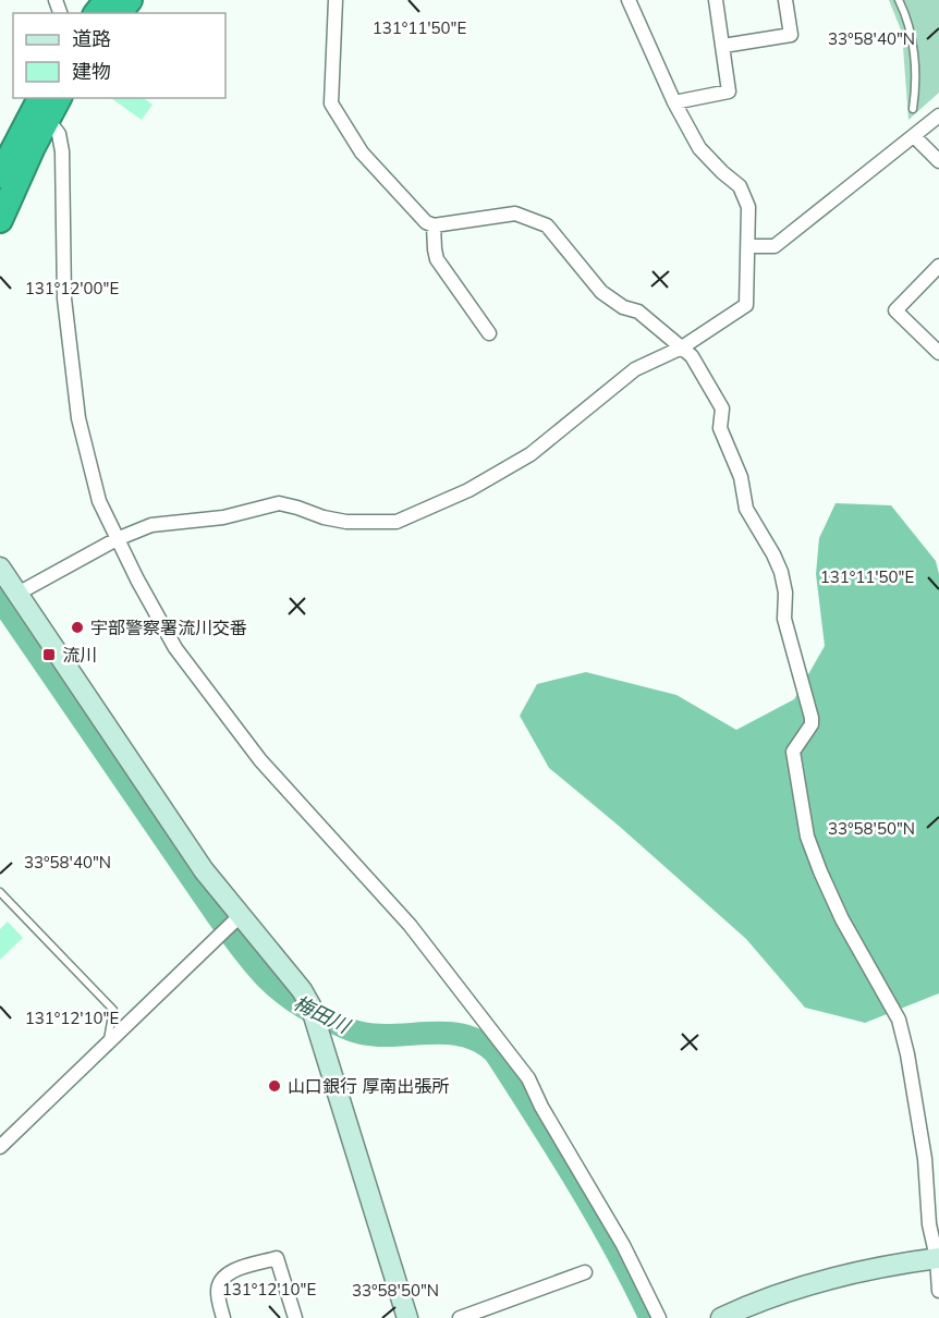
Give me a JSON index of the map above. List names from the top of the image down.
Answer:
{
  "water": ["梅田川"],
  "places": {
    "other": ["宇部警察署流川交番", "山口銀行 厚南出張所"],
    "transit": ["流川"]
  },
  "legend": ["道路", "建物"],
  "coordinates": [
    "131°11'50\"E",
    "33°58'40\"N",
    "131°12'00\"E",
    "33°58'50\"N",
    "131°12'10\"E"
  ]
}
